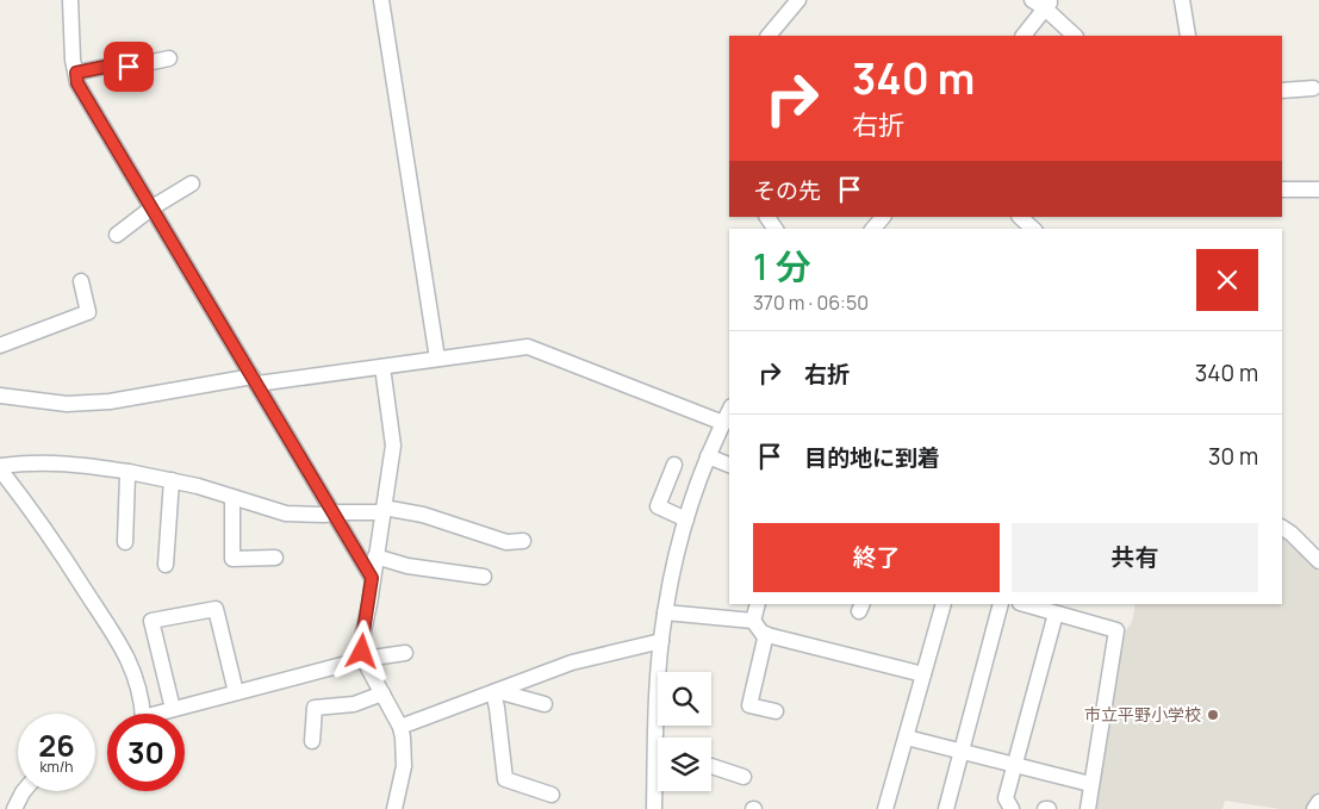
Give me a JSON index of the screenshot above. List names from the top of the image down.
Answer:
{
  "places": ["市立平野小学校"],
  "page": {
    "turn": ["340 m", "右折"],
    "then": "その先",
    "heading": ["1 分", "370 m · 06:50"],
    "list": [
      {
        "name": "右折",
        "value": "340 m"
      },
      {
        "name": "目的地に到着",
        "value": "30 m"
      }
    ],
    "buttons": ["終了", "共有"],
    "speed": "26 km/h",
    "limit": "30"
  }
}
